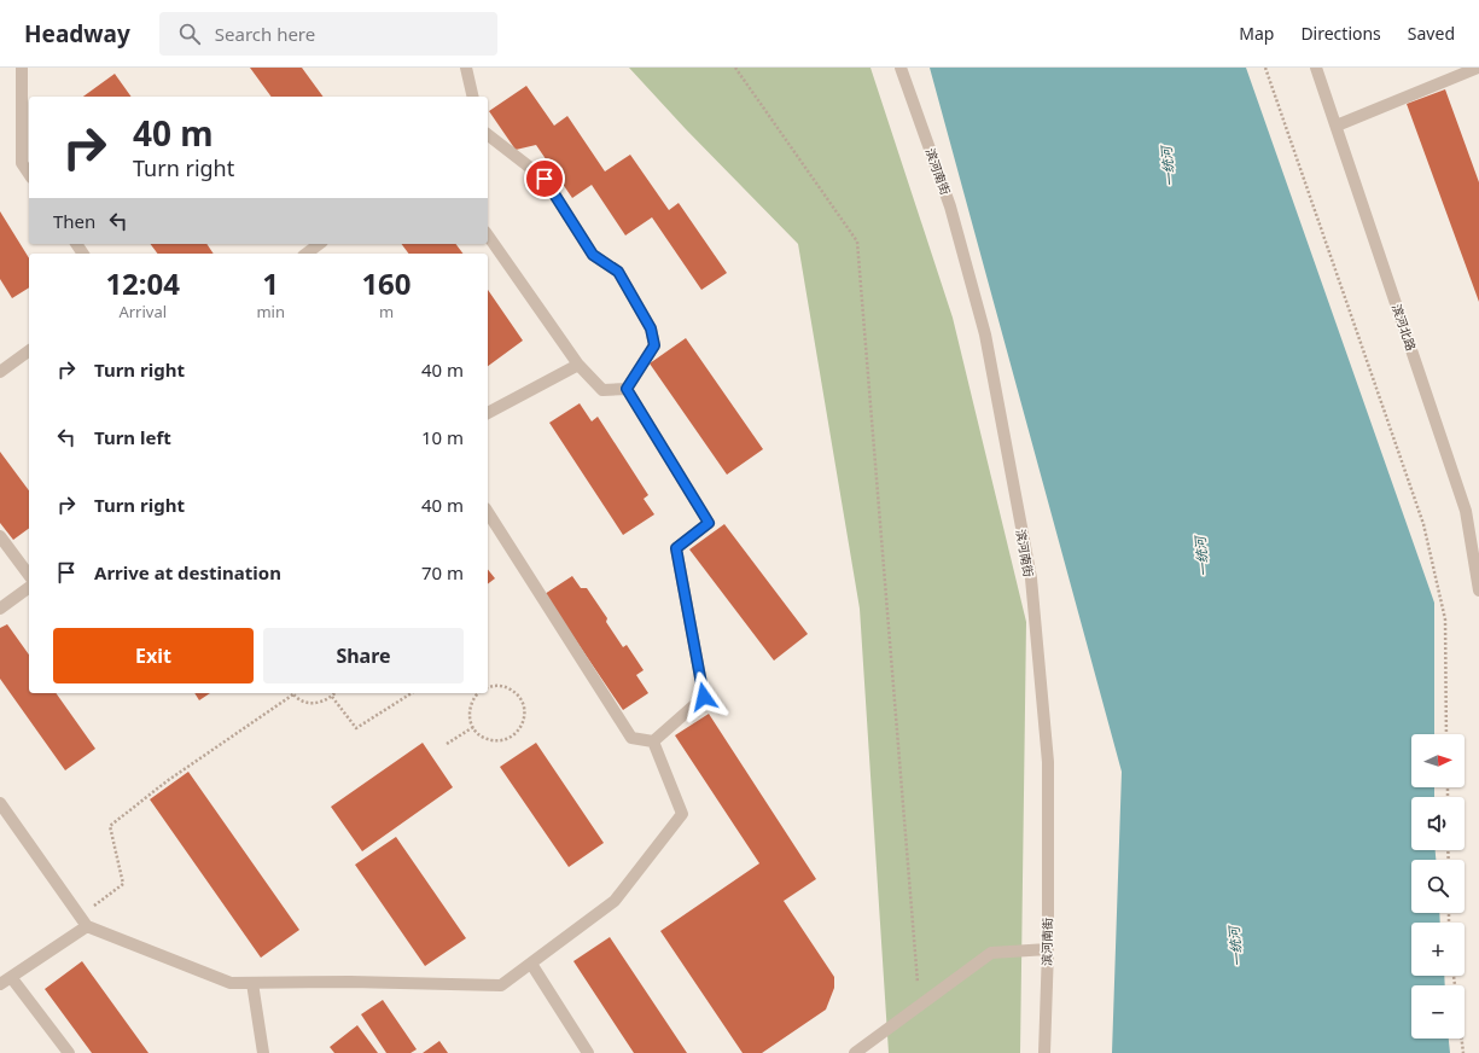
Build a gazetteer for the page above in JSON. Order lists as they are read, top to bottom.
{
  "streets": {
    "street": ["滨河南街", "滨河北路"]
  },
  "water": ["一统河"],
  "north": "right",
  "page": {
    "header": "Headway",
    "search": "Search here",
    "nav": ["Map", "Directions", "Saved"],
    "turn": ["40 m", "Turn right"],
    "then": "Then",
    "eta": [
      "12:04",
      "Arrival",
      "1",
      "min",
      "160",
      "m"
    ],
    "list": [
      {
        "name": "Turn right",
        "value": "40 m"
      },
      {
        "name": "Turn left",
        "value": "10 m"
      },
      {
        "name": "Turn right",
        "value": "40 m"
      },
      {
        "name": "Arrive at destination",
        "value": "70 m"
      }
    ],
    "buttons": ["Exit", "Share"],
    "map_buttons": ["+", "−"]
  }
}
